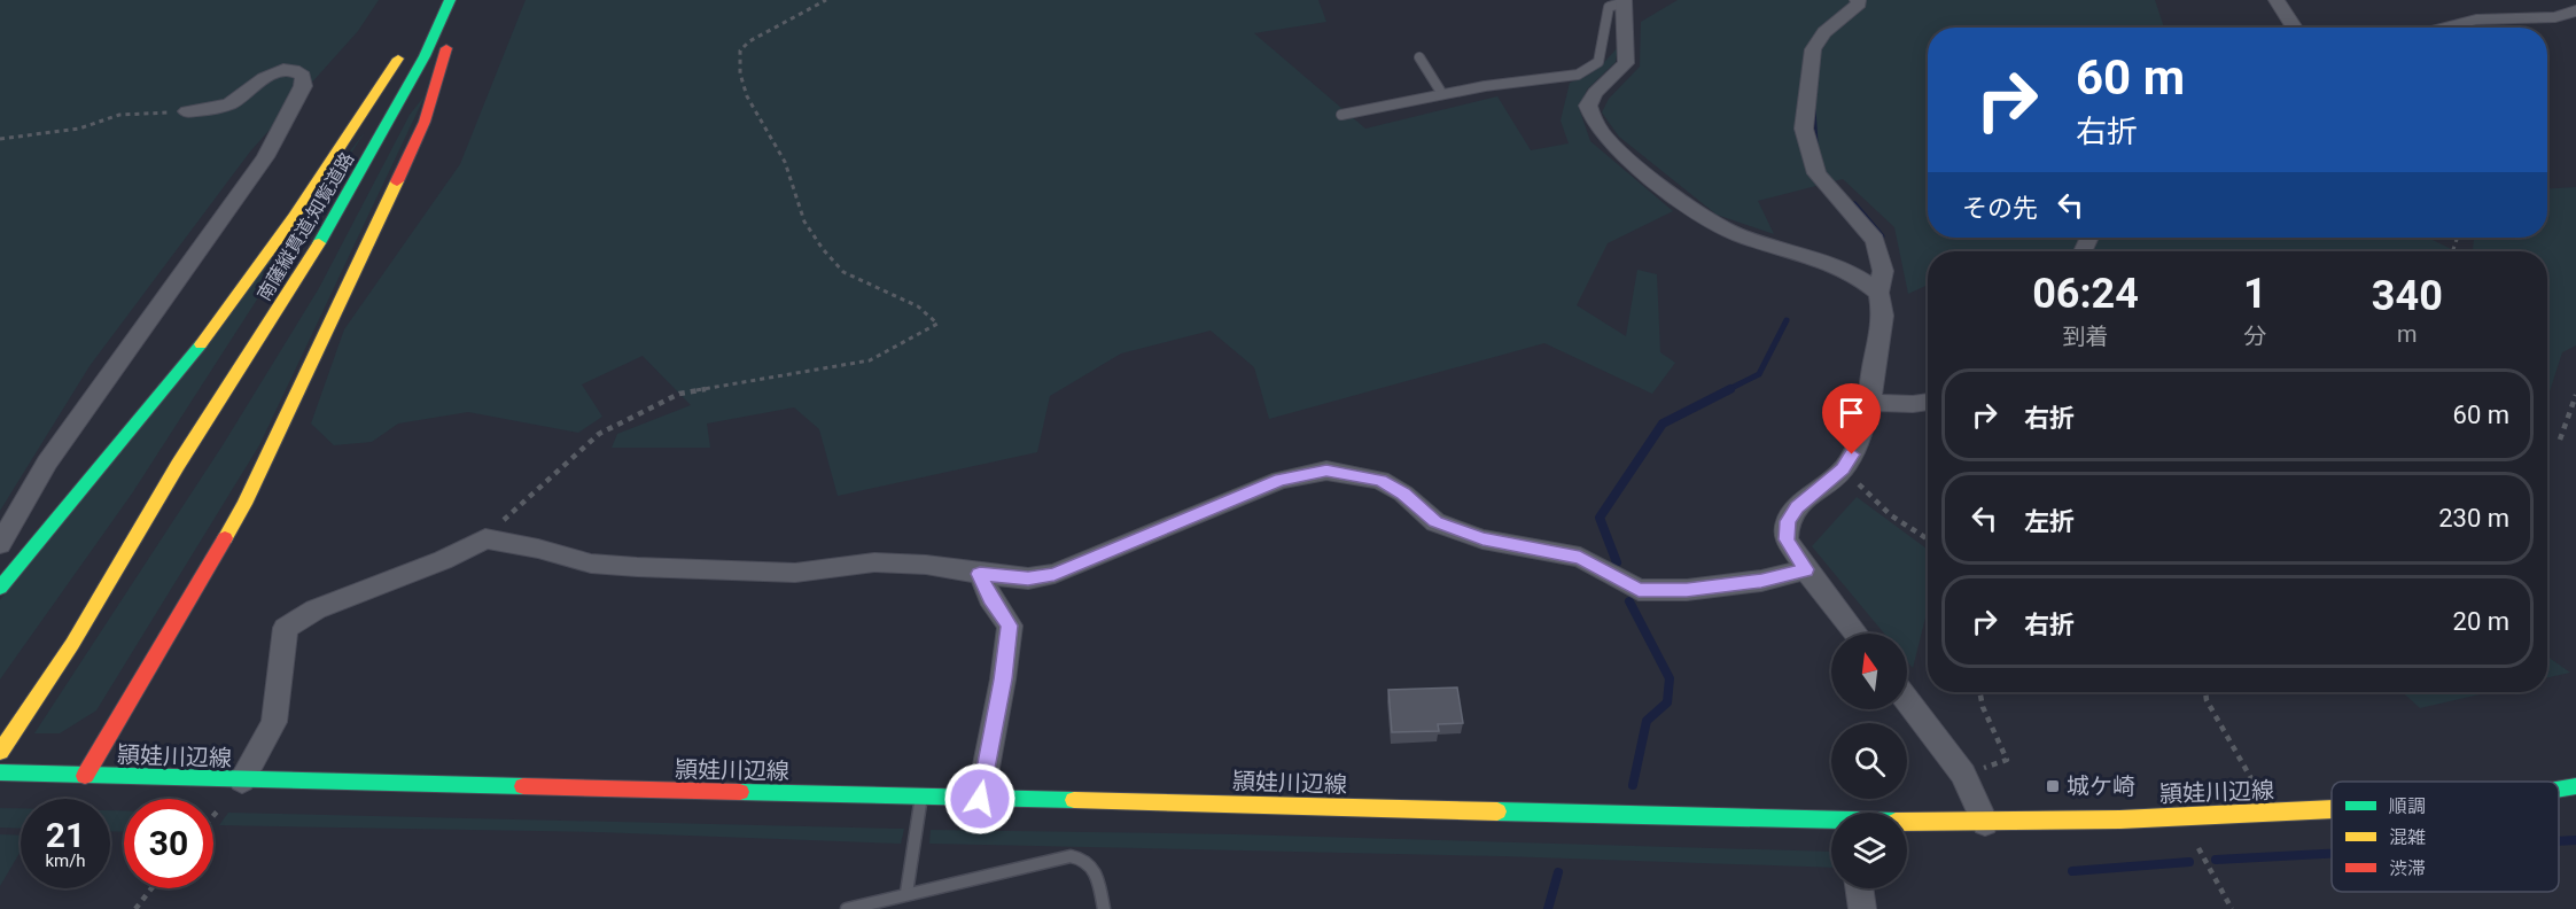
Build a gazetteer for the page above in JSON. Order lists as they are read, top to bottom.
{
  "streets": {
    "main road": ["南薩縦貫道;知覧道路", "頴娃川辺線"]
  },
  "places": {
    "transit": ["城ケ崎"]
  },
  "legend": ["順調", "混雑", "渋滞"],
  "north": "top",
  "page": {
    "turn": ["60 m", "右折"],
    "then": "その先",
    "eta": [
      "06:24",
      "到着",
      "1",
      "分",
      "340",
      "m"
    ],
    "list": [
      {
        "name": "右折",
        "value": "60 m"
      },
      {
        "name": "左折",
        "value": "230 m"
      },
      {
        "name": "右折",
        "value": "20 m"
      }
    ],
    "speed": "21 km/h",
    "limit": "30"
  }
}
